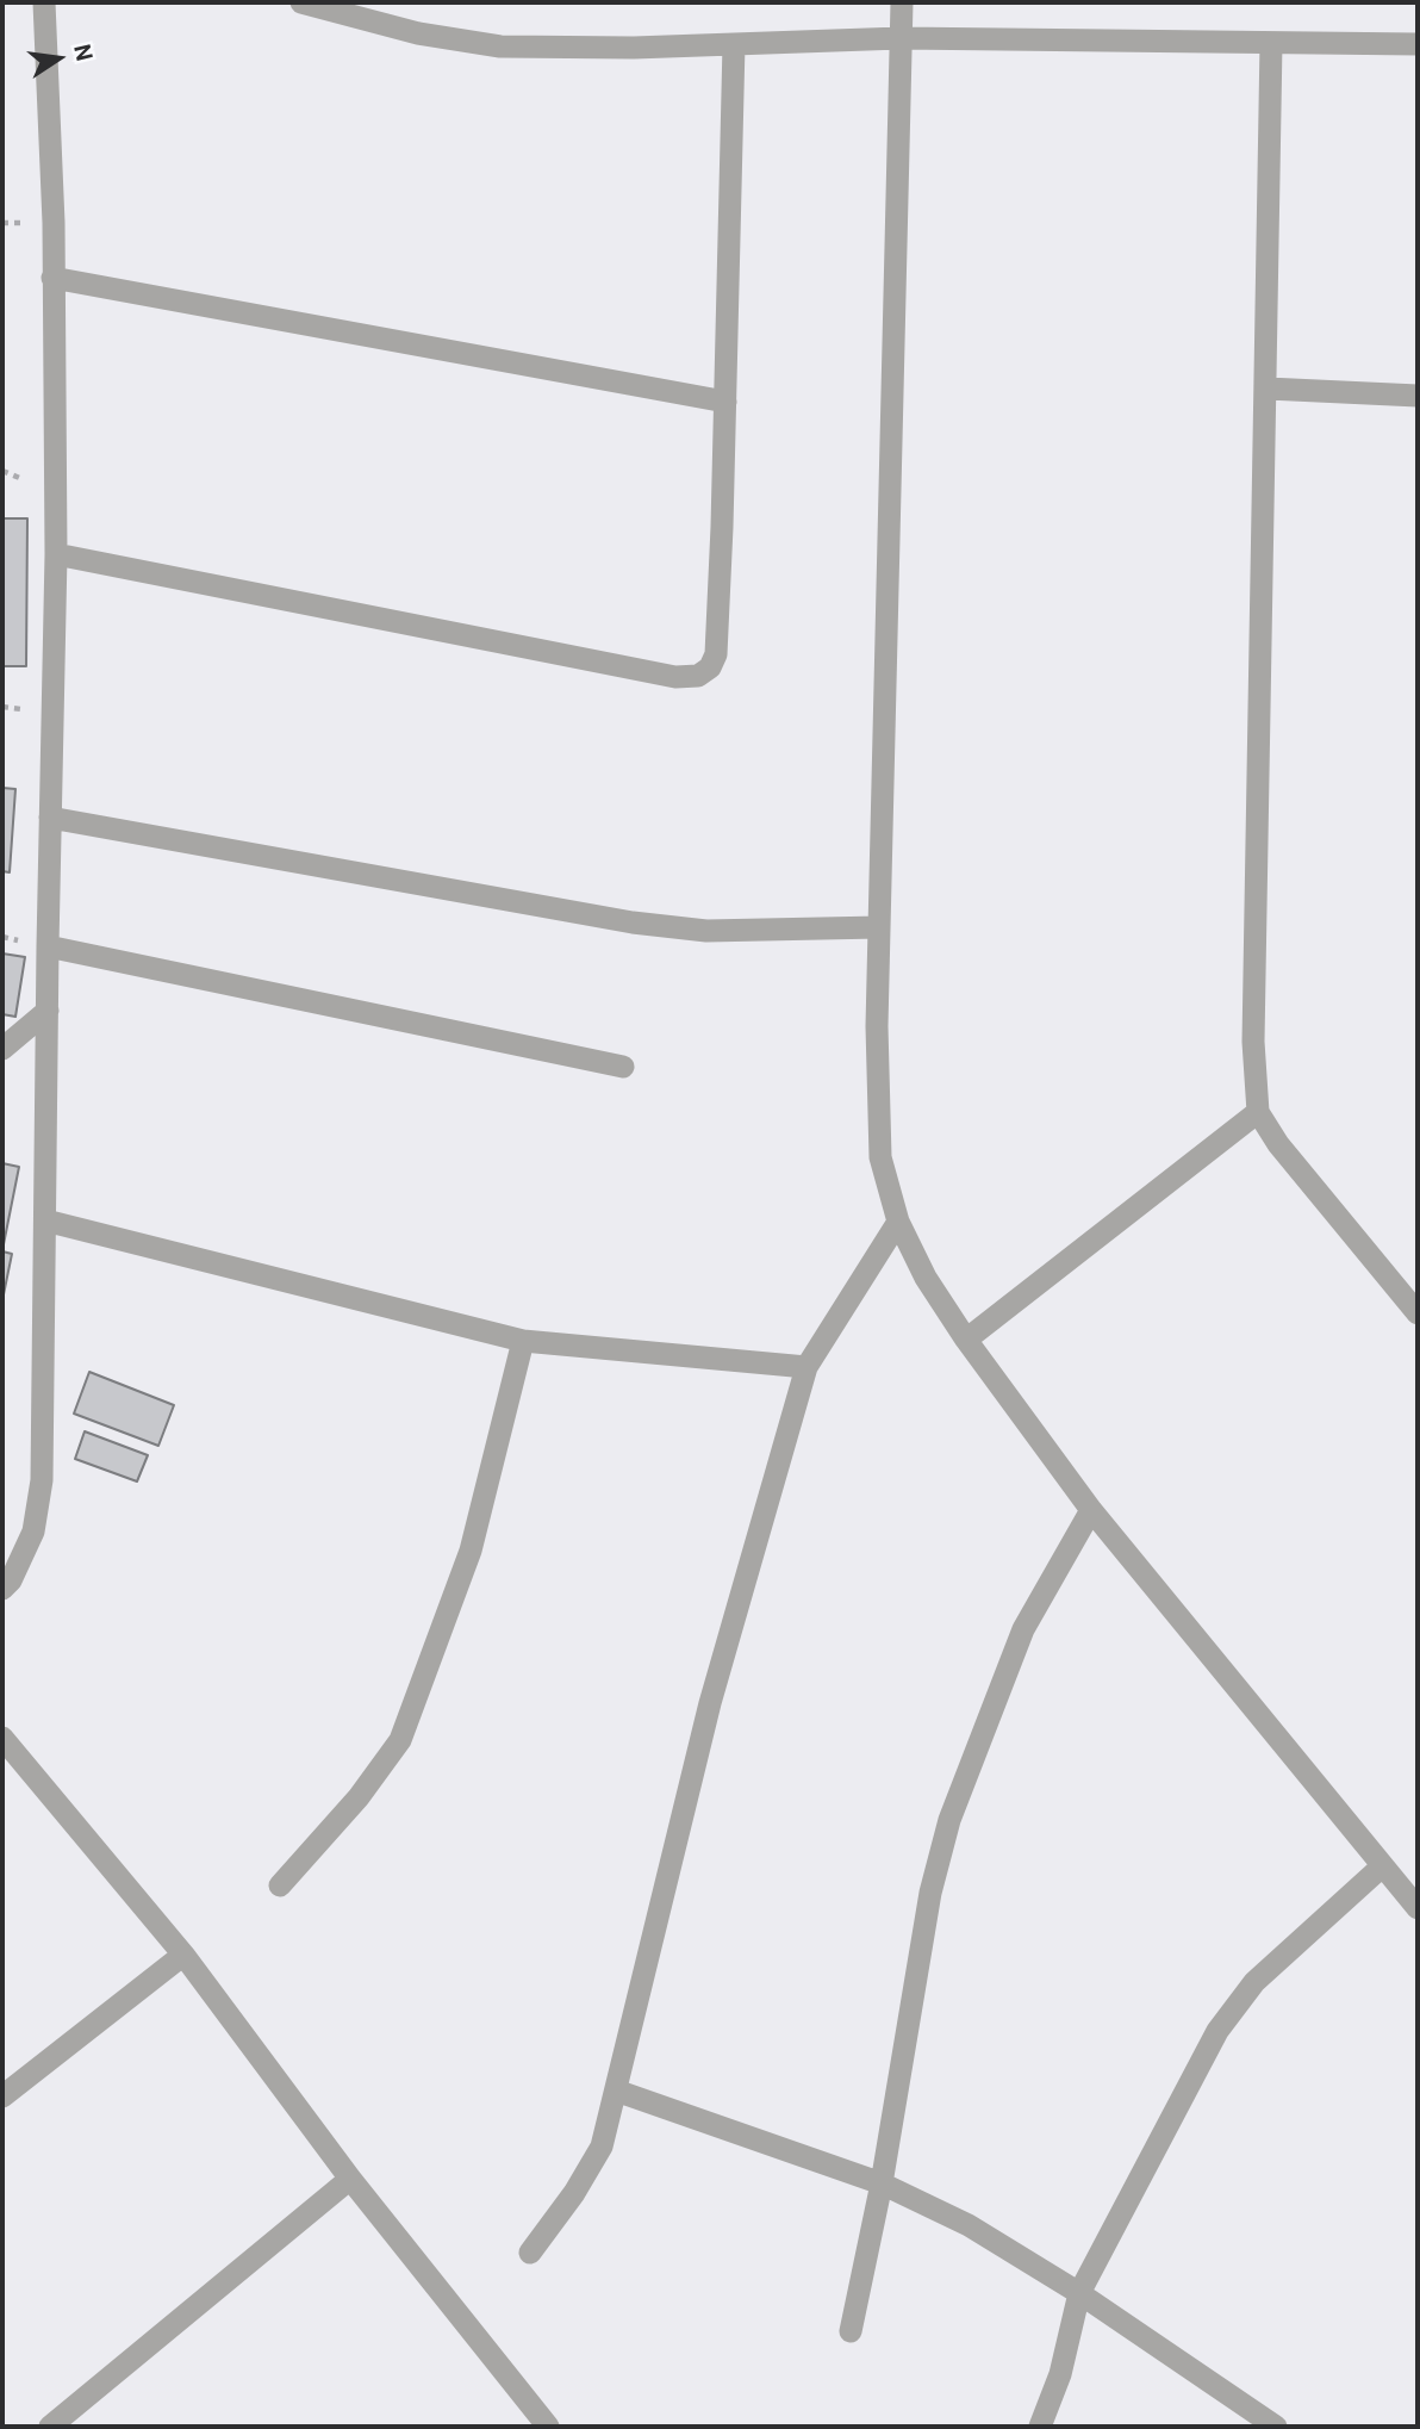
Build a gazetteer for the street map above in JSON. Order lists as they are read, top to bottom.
{
  "north": "right"
}
